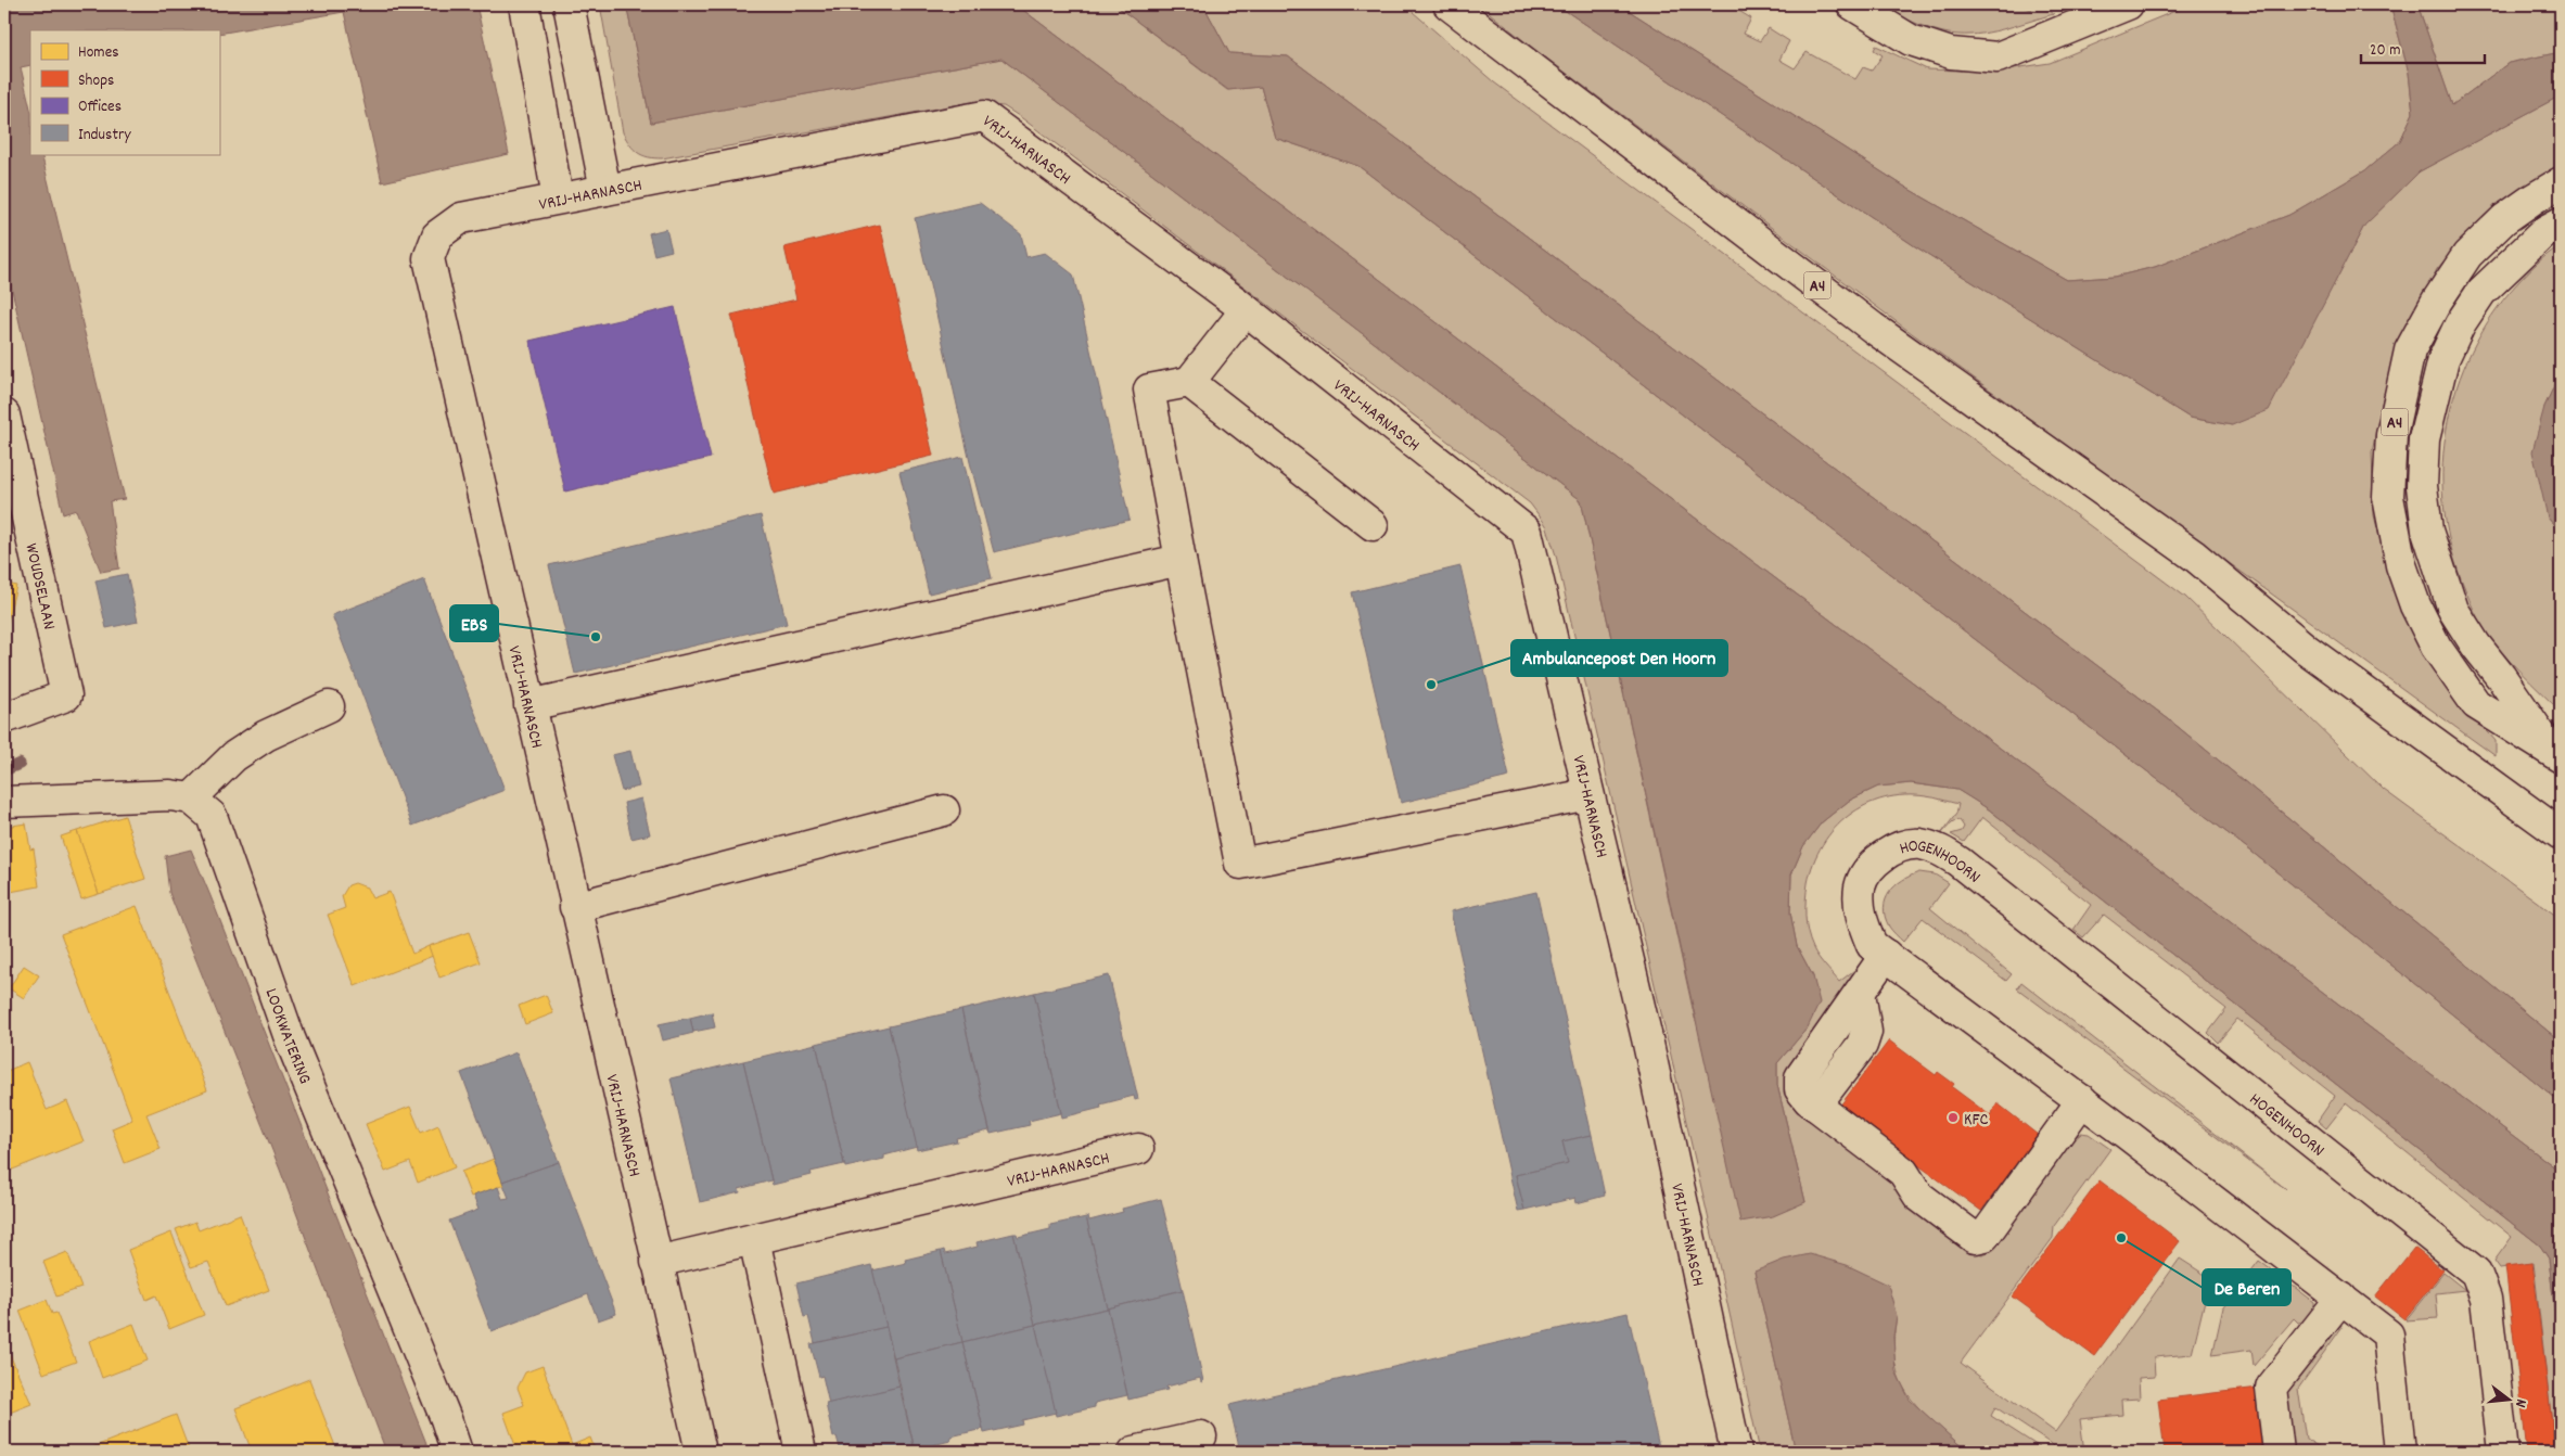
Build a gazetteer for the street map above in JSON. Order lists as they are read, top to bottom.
{
  "streets": {
    "main road": [
      "VRIJ-HARNASCH",
      "A4",
      "WOUDSELAAN",
      "HOGENHOORN",
      "LOOKWATERING"
    ]
  },
  "places": [
    "EBS",
    "Ambulancepost Den Hoorn",
    "KFC",
    "De Beren"
  ],
  "legend": [
    "Homes",
    "Shops",
    "Offices",
    "Industry"
  ],
  "scale_bar": "20 m",
  "north": "right"
}
